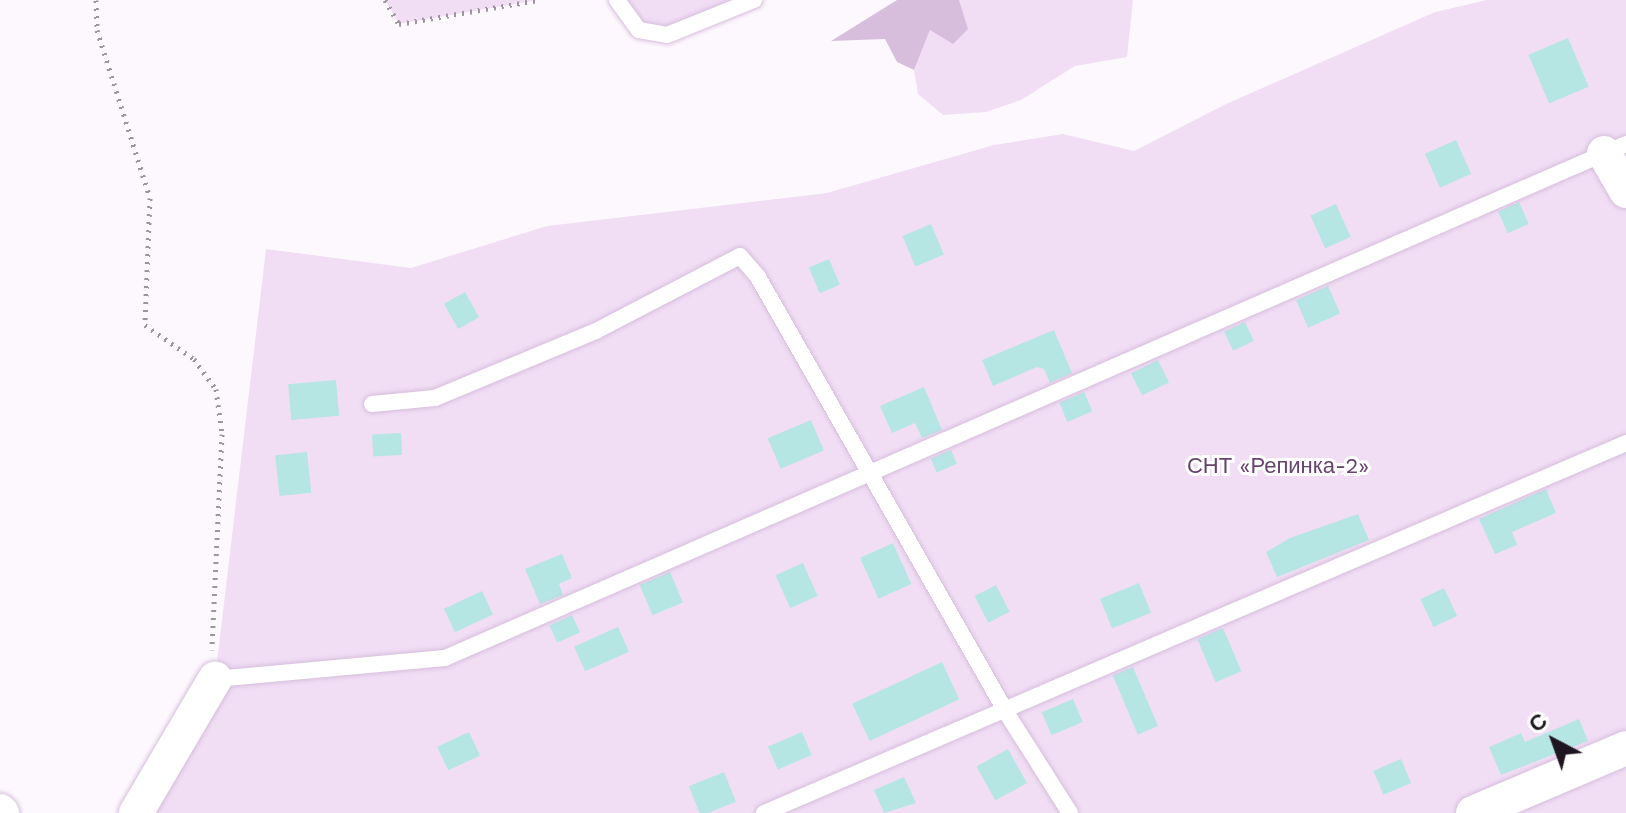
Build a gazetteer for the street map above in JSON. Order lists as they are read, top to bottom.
{
  "parks": ["СНТ «Репинка-2»"],
  "north": "top left"
}
